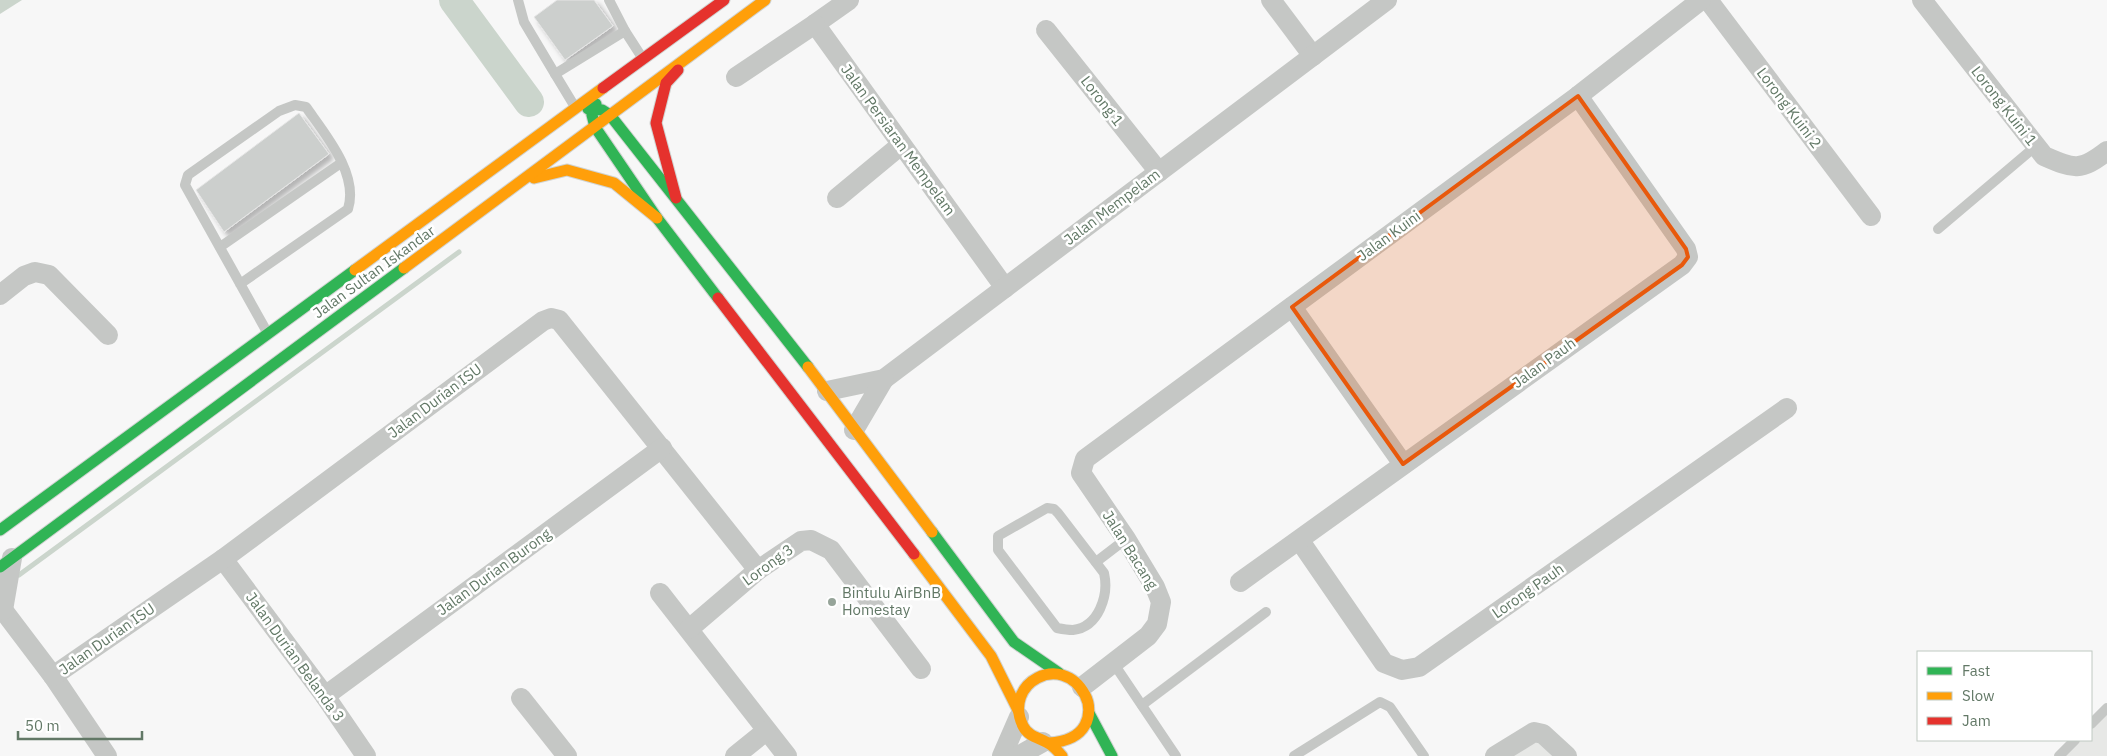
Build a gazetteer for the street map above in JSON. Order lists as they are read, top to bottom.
{
  "streets": {
    "main road": ["Jalan Sultan Iskandar"],
    "street": [
      "Lorong 1",
      "Lorong Kuini 1",
      "Lorong Kuini 2",
      "Jalan Persiaran Mempelam",
      "Jalan Mempelam",
      "Jalan Kuini",
      "Jalan Pauh",
      "Jalan Durian ISU",
      "Jalan Bacang",
      "Lorong 3",
      "Jalan Durian Burong",
      "Lorong Pauh",
      "Jalan Durian Belanda 3"
    ]
  },
  "crossings": [
    ["Lorong 1", "Jalan Mempelam"],
    ["Jalan Persiaran Mempelam", "Jalan Mempelam"],
    ["Jalan Kuini", "Jalan Pauh"],
    ["Jalan Kuini", "Jalan Bacang"],
    ["Jalan Pauh", "Lorong Pauh"],
    ["Jalan Durian ISU", "Lorong 3"],
    ["Jalan Durian ISU", "Jalan Durian Burong"],
    ["Jalan Durian ISU", "Jalan Durian Belanda 3"],
    ["Jalan Durian Burong", "Jalan Durian Belanda 3"]
  ],
  "places": ["Bintulu AirBnB Homestay"],
  "legend": ["Fast", "Slow", "Jam"],
  "scale_bar": "50 m"
}
